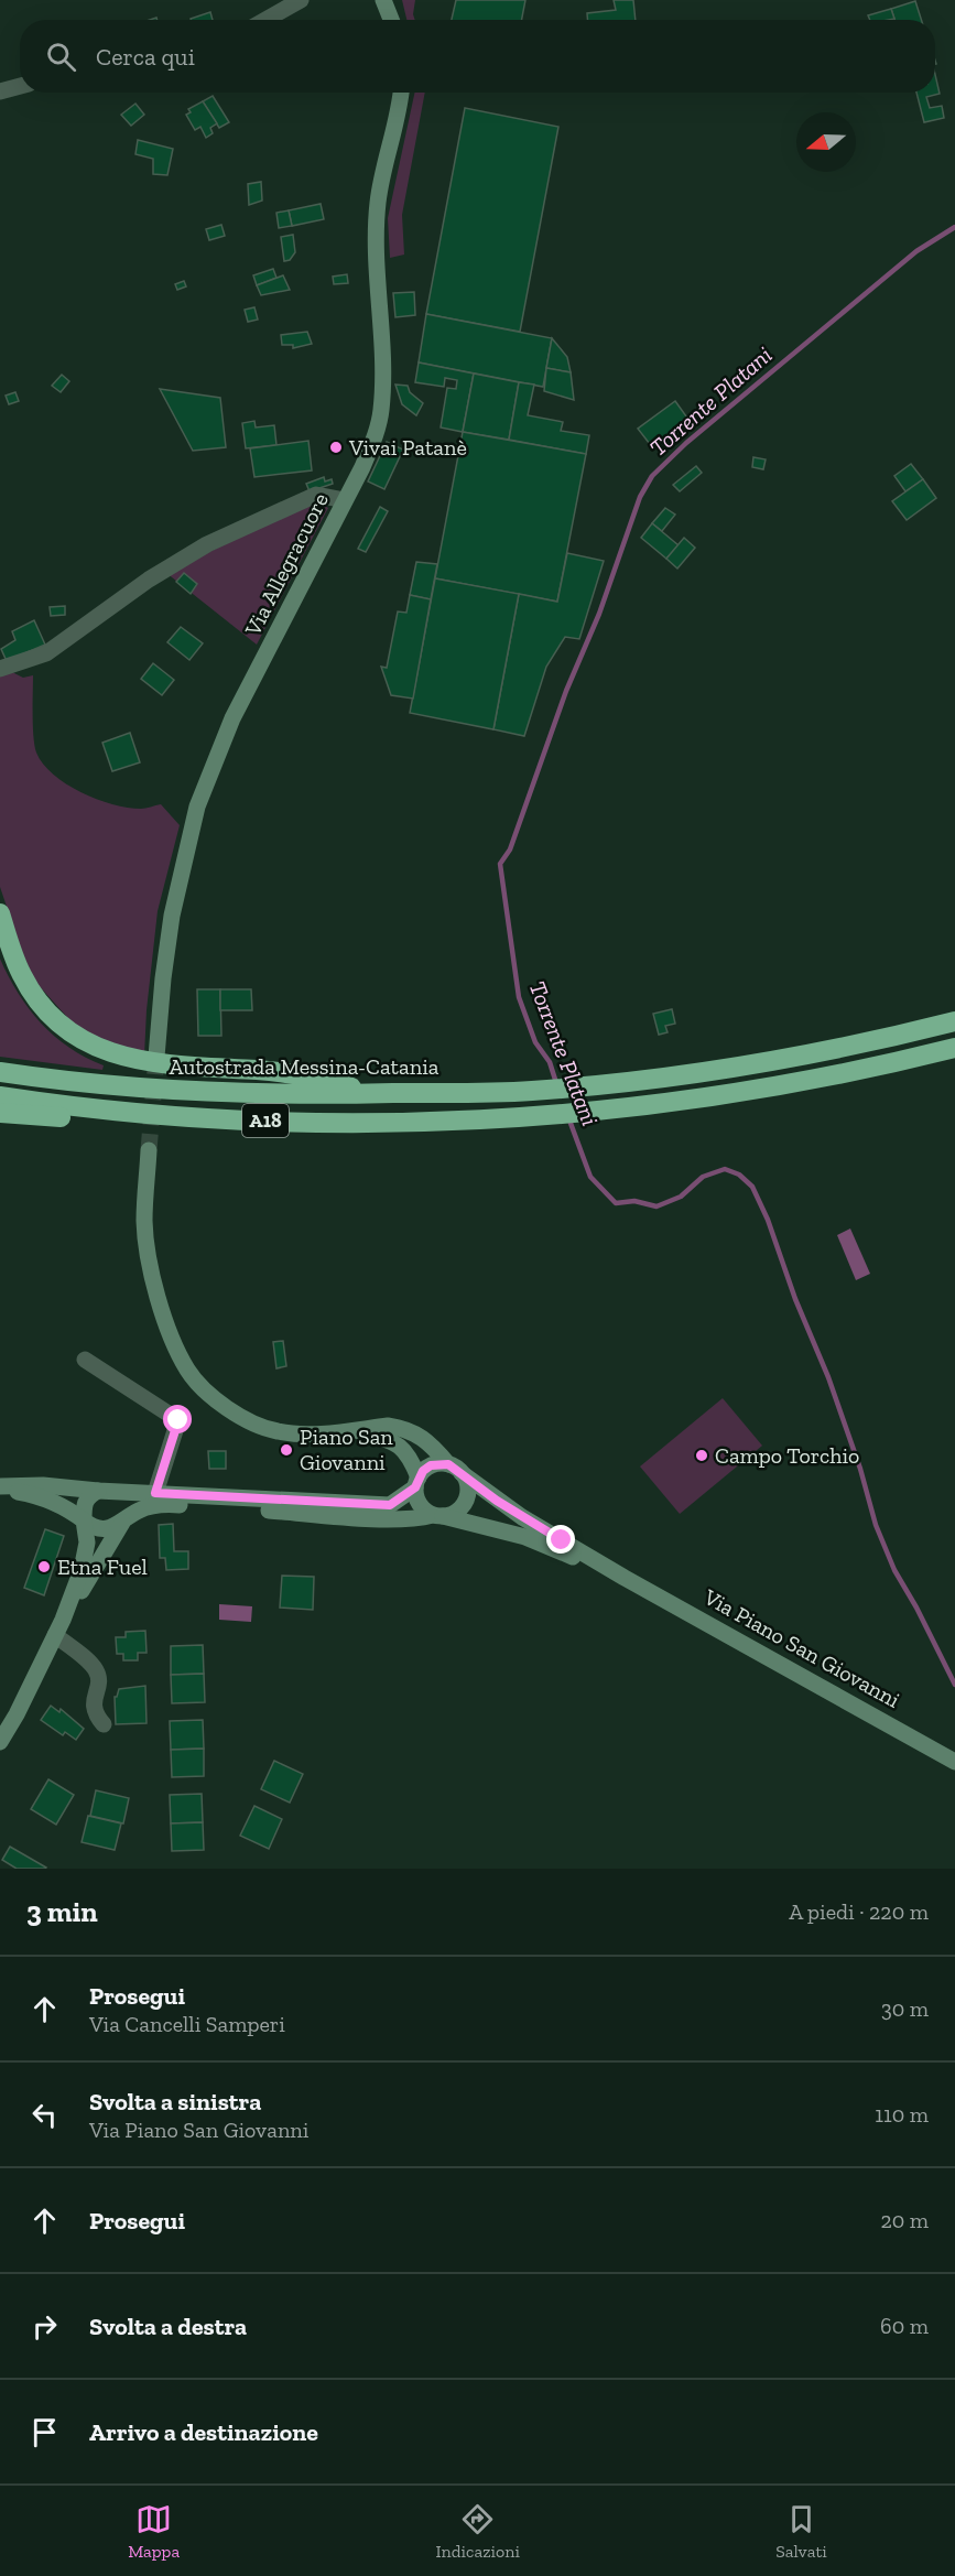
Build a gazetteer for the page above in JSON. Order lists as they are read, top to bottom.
{
  "streets": {
    "highway": ["Autostrada Messina-Catania", "A18"],
    "street": ["Via Allegracuore", "Via Piano San Giovanni"]
  },
  "water": ["Torrente Platani"],
  "places": [
    "Vivai Patanè",
    "Piano San Giovanni",
    "Campo Torchio",
    "Etna Fuel"
  ],
  "north": "left",
  "page": {
    "search": "Cerca qui",
    "heading": ["3 min", "A piedi · 220 m"],
    "list": [
      ["Prosegui", "Via Cancelli Samperi", "30 m"],
      ["Svolta a sinistra", "Via Piano San Giovanni", "110 m"],
      ["Prosegui", "20 m"],
      ["Svolta a destra", "60 m"],
      "Arrivo a destinazione"
    ],
    "nav": ["Mappa", "Indicazioni", "Salvati"]
  }
}
